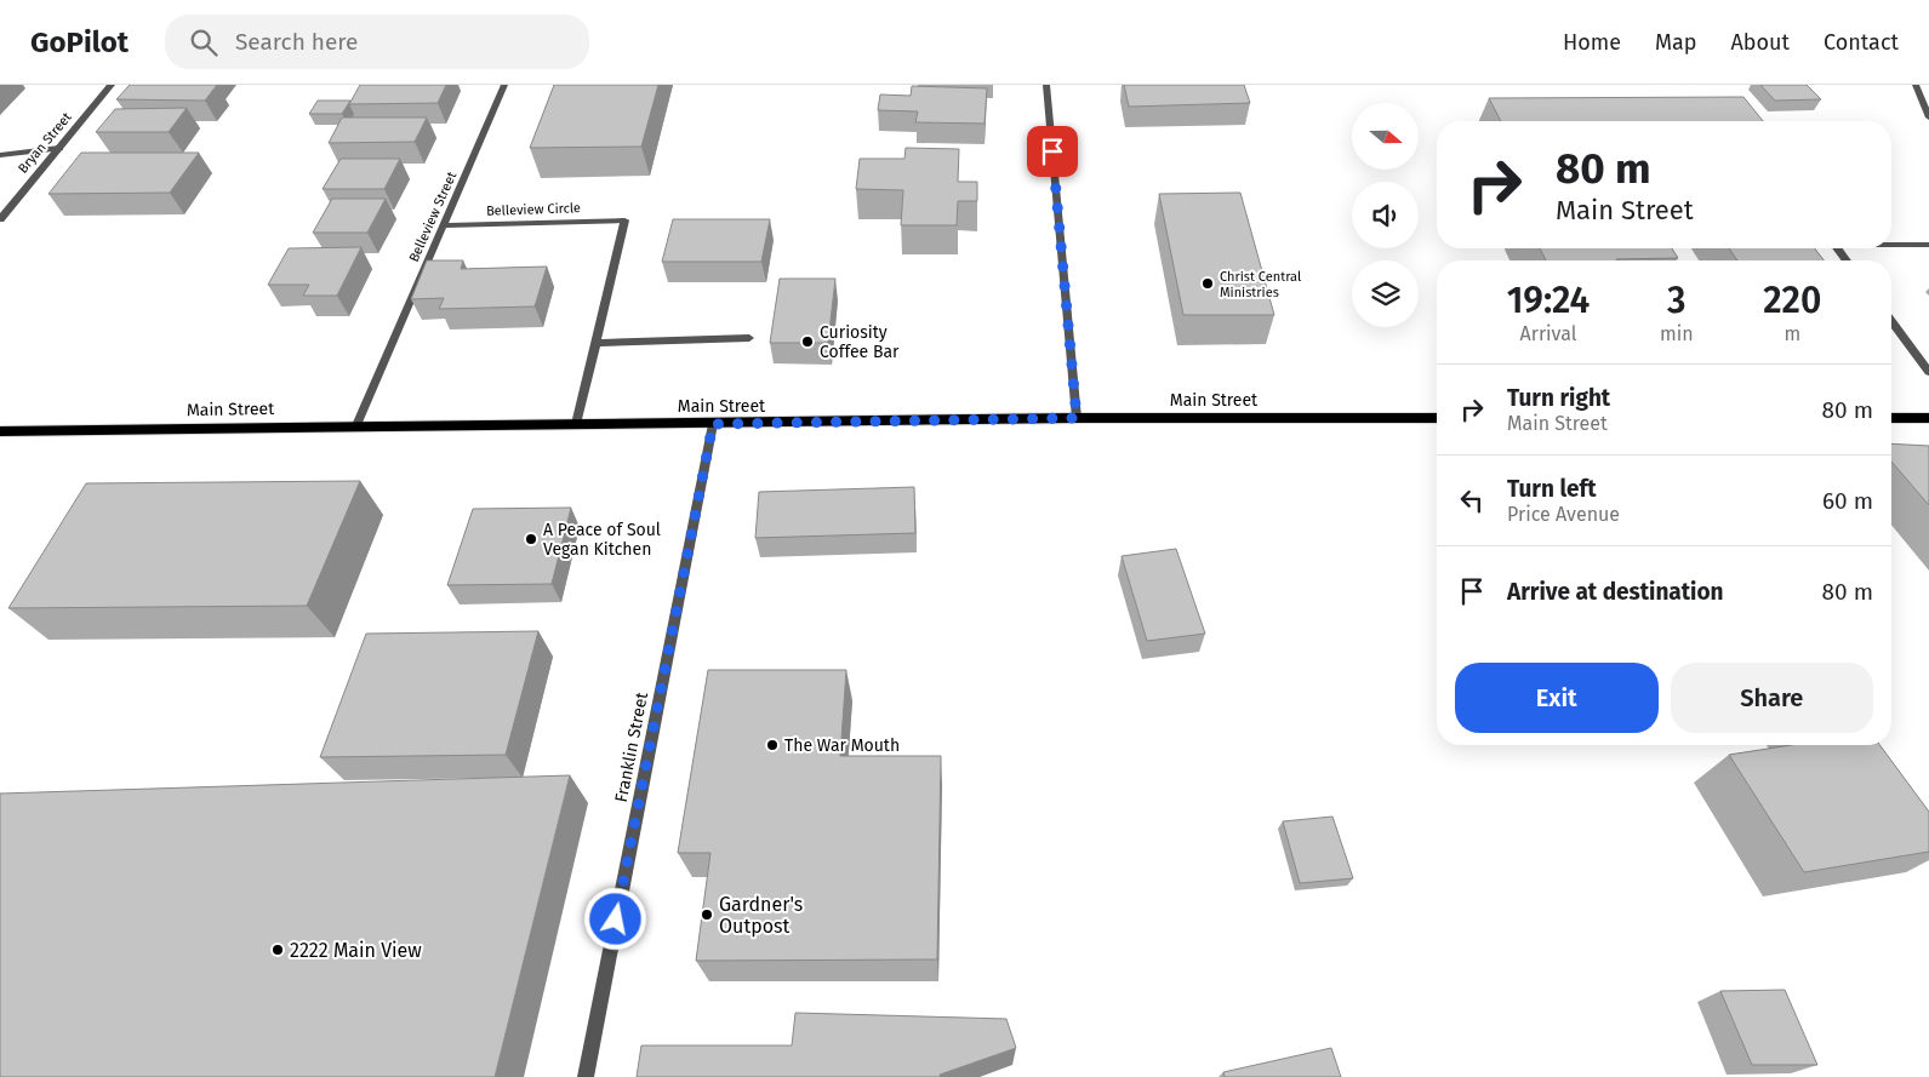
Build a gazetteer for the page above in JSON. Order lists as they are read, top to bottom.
{
  "streets": {
    "main road": ["Main Street"],
    "street": [
      "Bryan Street",
      "Belleview Circle",
      "Belleview Street",
      "Franklin Street"
    ]
  },
  "crossings": [
    ["Belleview Circle", "Belleview Street"],
    ["Belleview Street", "Main Street"],
    ["Main Street", "Franklin Street"]
  ],
  "places": [
    "Christ Central Ministries",
    "Curiosity Coffee Bar",
    "A Peace of Soul Vegan Kitchen",
    "The War Mouth",
    "Gardner's Outpost",
    "2222 Main View"
  ],
  "north": "right",
  "page": {
    "header": "GoPilot",
    "search": "Search here",
    "nav": [
      "Home",
      "Map",
      "About",
      "Contact"
    ],
    "turn": ["80 m", "Main Street"],
    "eta": [
      "19:24",
      "Arrival",
      "3",
      "min",
      "220",
      "m"
    ],
    "list": [
      {
        "name": "Turn right",
        "note": "Main Street",
        "value": "80 m"
      },
      {
        "name": "Turn left",
        "note": "Price Avenue",
        "value": "60 m"
      },
      {
        "name": "Arrive at destination",
        "value": "80 m"
      }
    ],
    "buttons": ["Exit", "Share"]
  }
}
